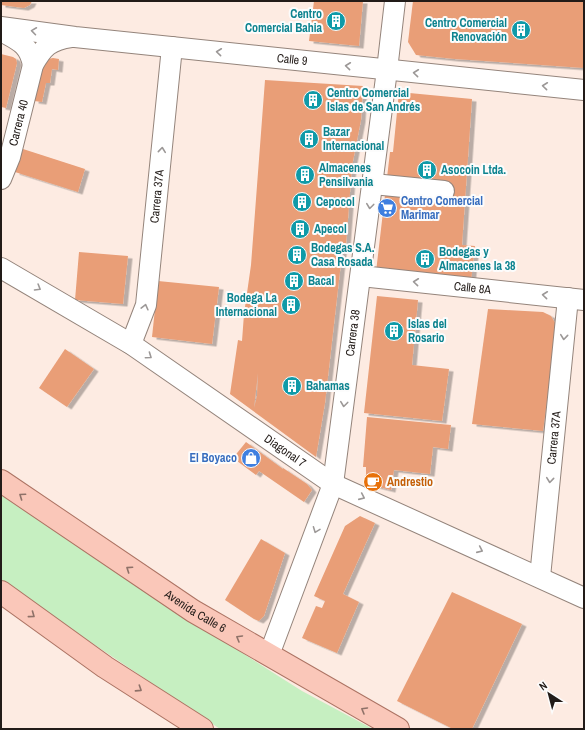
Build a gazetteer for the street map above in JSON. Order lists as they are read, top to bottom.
{
  "streets": {
    "main road": ["Avenida Calle 6"],
    "street": [
      "Calle 9",
      "Carrera 40",
      "Carrera 37A",
      "Calle 8A",
      "Carrera 38",
      "Diagonal 7"
    ]
  },
  "crossings": [
    ["Calle 9", "Carrera 40"],
    ["Calle 9", "Carrera 37A"],
    ["Calle 9", "Carrera 38"],
    ["Carrera 37A", "Calle 8A"],
    ["Carrera 37A", "Diagonal 7"],
    ["Calle 8A", "Carrera 38"],
    ["Carrera 38", "Diagonal 7"],
    ["Carrera 38", "Avenida Calle 6"]
  ],
  "one_way": ["Calle 9", "Carrera 38", "Diagonal 7"],
  "places": {
    "building": [
      "Centro Comercial Bahia",
      "Centro Comercial Renovación",
      "Centro Comercial Islas de San Andrés",
      "Bazar Internacional",
      "Asocoin Ltda.",
      "Almacenes Pensilvania",
      "Cepocol",
      "Apecol",
      "Bodegas S.A. Casa Rosada",
      "Bodegas y Almacenes la 38",
      "Bacal",
      "Bodega La Internacional",
      "Islas del Rosario",
      "Bahamas"
    ],
    "supermarket": ["Centro Comercial Marimar"],
    "shop": ["El Boyaco"],
    "cafe": ["Andrestio"]
  },
  "north": "top left"
}
